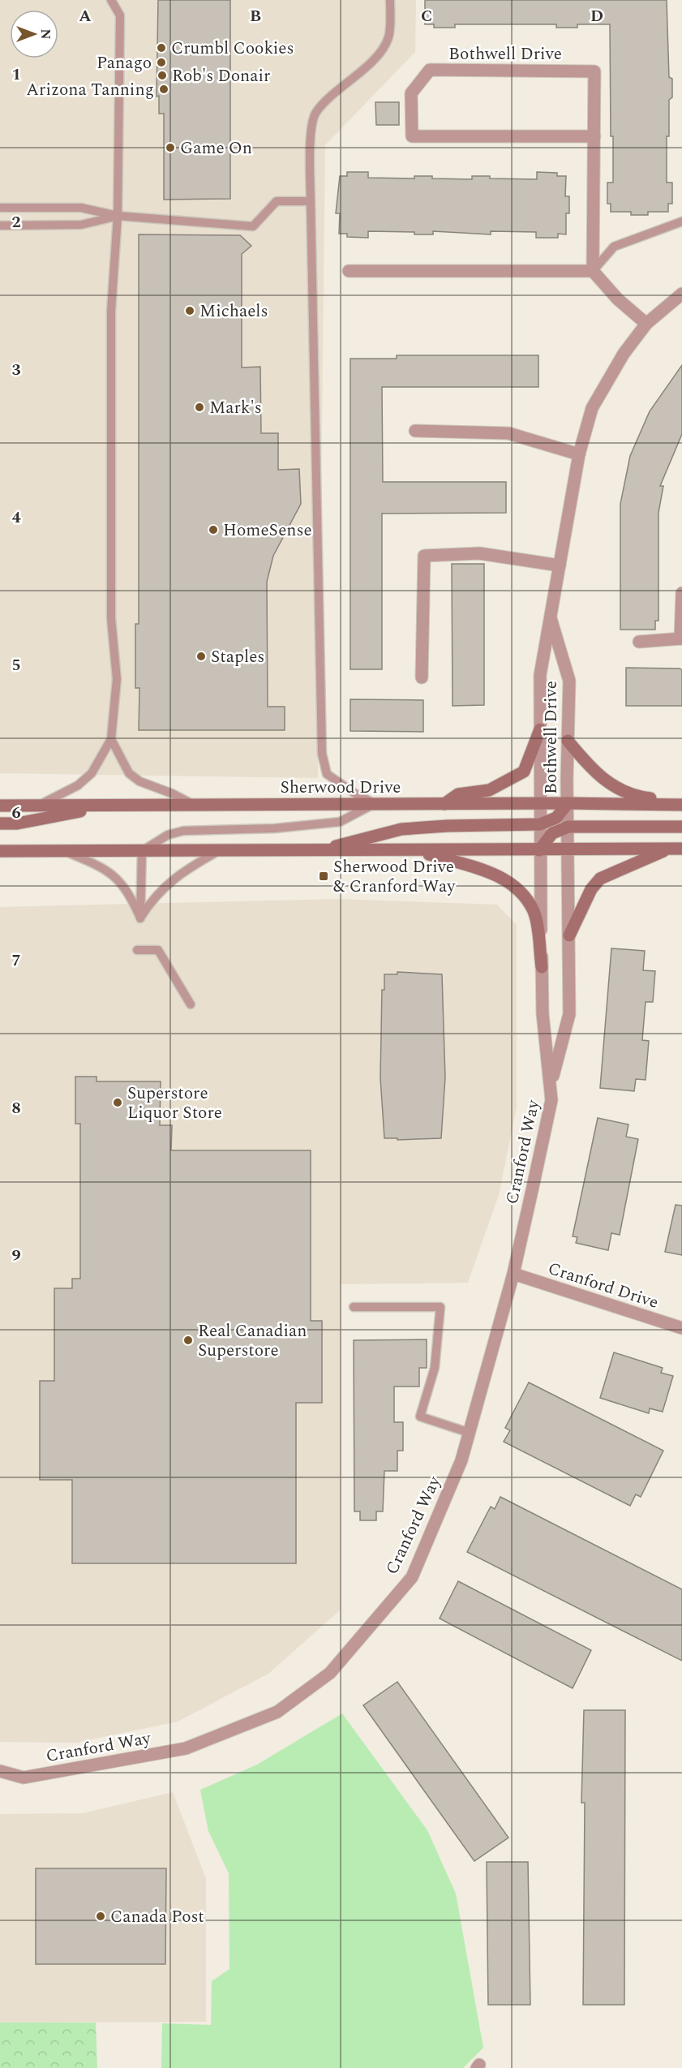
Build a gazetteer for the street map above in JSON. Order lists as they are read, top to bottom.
{
  "streets": {
    "main road": ["Sherwood Drive"],
    "street": ["Bothwell Drive", "Cranford Way", "Cranford Drive"]
  },
  "crossings": [
    ["Bothwell Drive", "Sherwood Drive"],
    ["Bothwell Drive", "Cranford Way"],
    ["Sherwood Drive", "Cranford Way"],
    ["Cranford Way", "Cranford Drive"]
  ],
  "places": {
    "other": [
      "Crumbl Cookies",
      "Panago",
      "Rob's Donair",
      "Arizona Tanning",
      "Game On",
      "Michaels",
      "Mark's",
      "HomeSense",
      "Staples",
      "Superstore Liquor Store",
      "Real Canadian Superstore",
      "Canada Post"
    ],
    "transit": ["Sherwood Drive & Cranford Way"]
  },
  "north": "right",
  "grid": {
    "columns": [
      "A",
      "B",
      "C",
      "D"
    ],
    "rows": [
      "1",
      "2",
      "3",
      "4",
      "5",
      "6",
      "7",
      "8",
      "9"
    ]
  }
}
